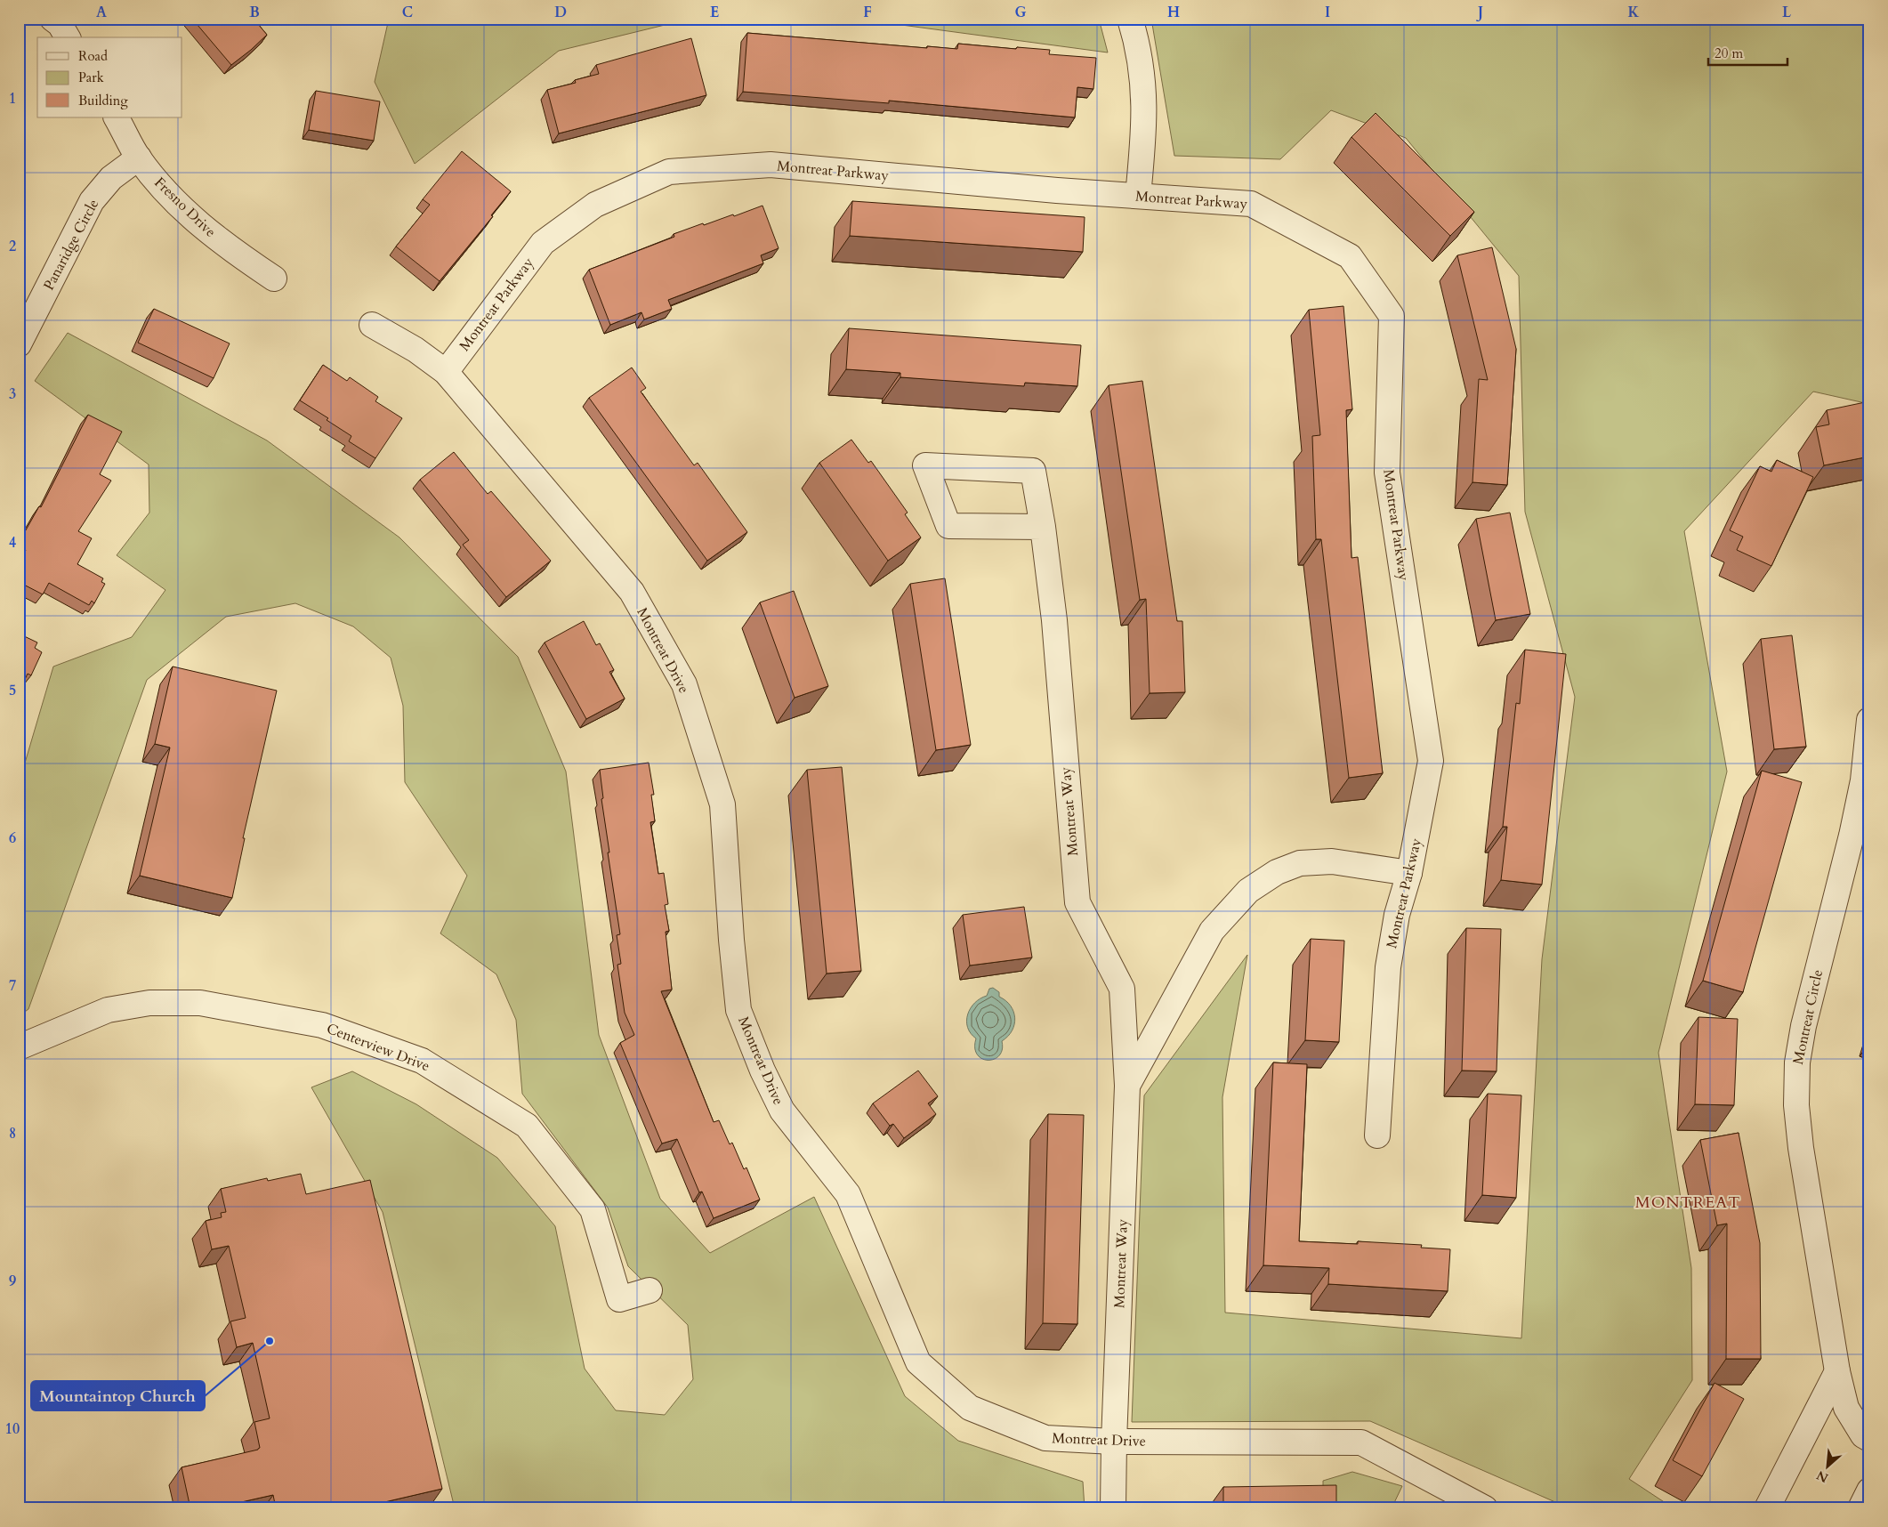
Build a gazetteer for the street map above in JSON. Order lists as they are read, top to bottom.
{
  "streets": {
    "street": [
      "Montreat Parkway",
      "Fresno Drive",
      "Panaridge Circle",
      "Montreat Drive",
      "Montreat Way",
      "Montreat Circle",
      "Centerview Drive"
    ]
  },
  "crossings": [
    ["Montreat Parkway", "Montreat Drive"],
    ["Montreat Parkway", "Montreat Way"],
    ["Fresno Drive", "Panaridge Circle"],
    ["Montreat Drive", "Montreat Way"]
  ],
  "districts": ["MONTREAT"],
  "places": ["Mountaintop Church"],
  "legend": ["Road", "Park", "Building"],
  "scale_bar": "20 m",
  "north": "bottom left",
  "grid": {
    "columns": [
      "A",
      "B",
      "C",
      "D",
      "E",
      "F",
      "G",
      "H",
      "I",
      "J",
      "K",
      "L"
    ],
    "rows": [
      "1",
      "2",
      "3",
      "4",
      "5",
      "6",
      "7",
      "8",
      "9",
      "10"
    ]
  }
}
